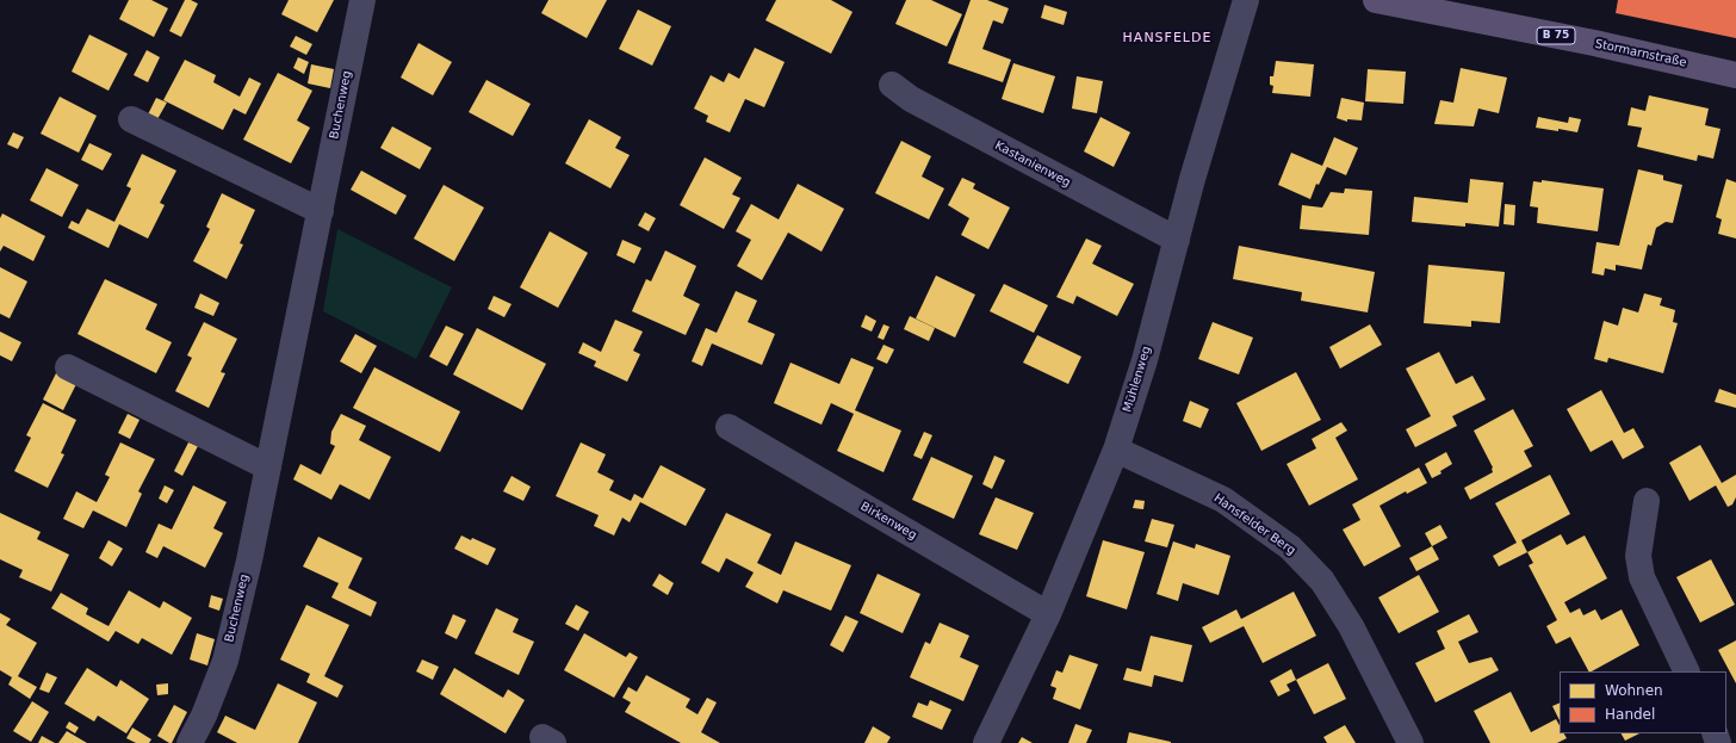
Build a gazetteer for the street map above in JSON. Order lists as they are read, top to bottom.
{
  "streets": {
    "main road": ["B 75", "Stormarnstraße"],
    "street": [
      "Buchenweg",
      "Kastanienweg",
      "Mühlenweg",
      "Birkenweg",
      "Hansfelder Berg"
    ]
  },
  "crossings": [
    ["Kastanienweg", "Mühlenweg"],
    ["Mühlenweg", "Birkenweg"],
    ["Mühlenweg", "Hansfelder Berg"]
  ],
  "districts": ["HANSFELDE"],
  "legend": ["Wohnen", "Handel"]
}
